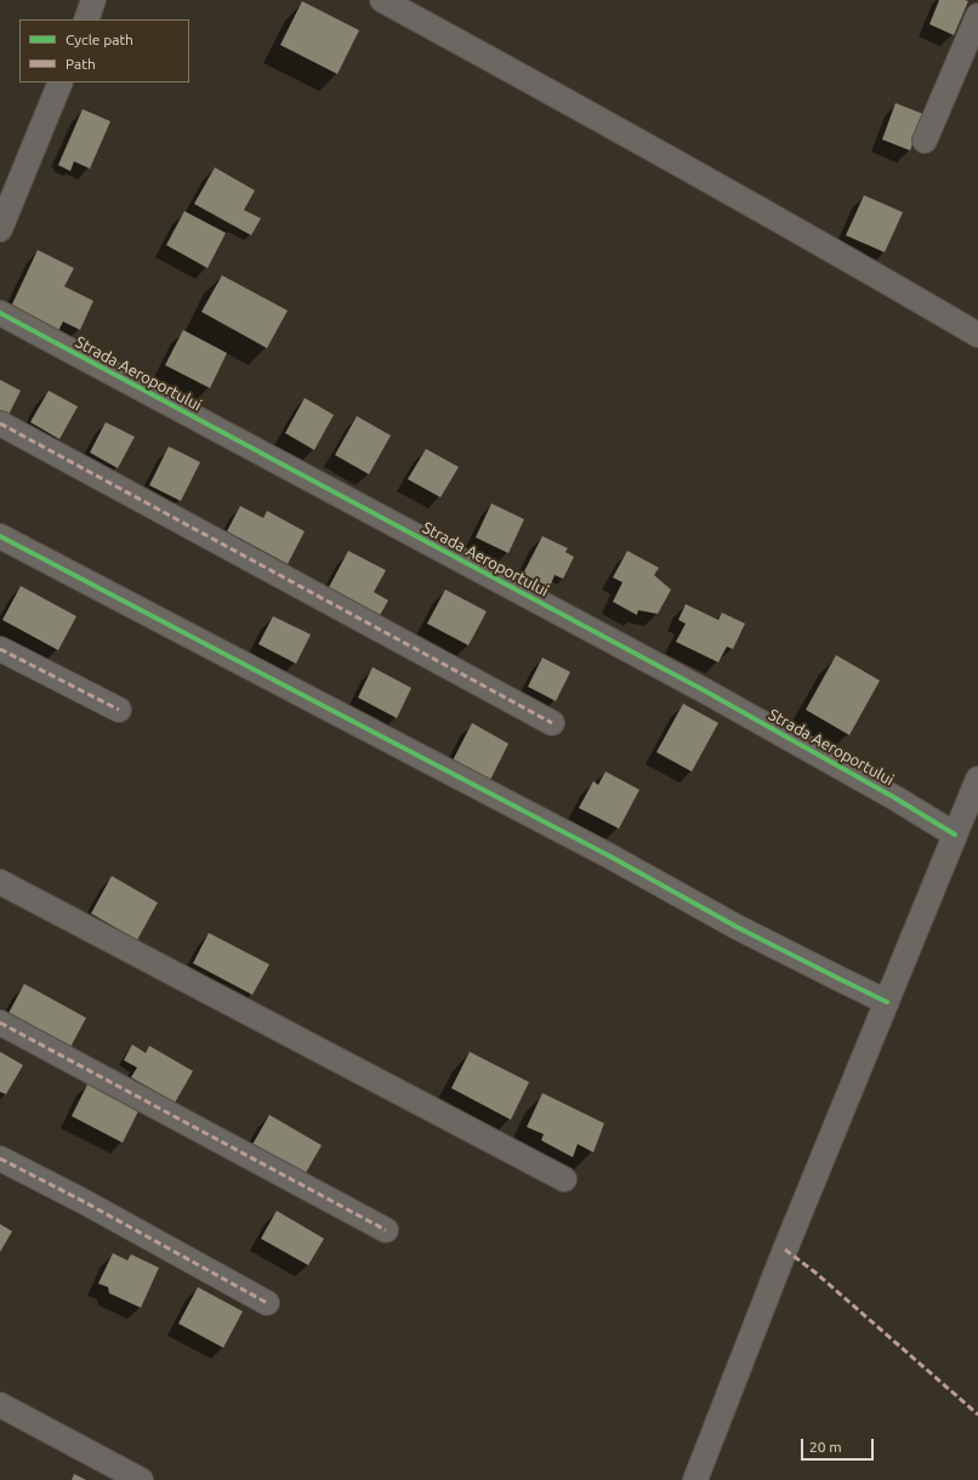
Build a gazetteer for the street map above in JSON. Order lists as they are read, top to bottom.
{
  "streets": {
    "street": ["Strada Aeroportului"]
  },
  "legend": ["Cycle path", "Path"],
  "scale_bar": "20 m"
}
